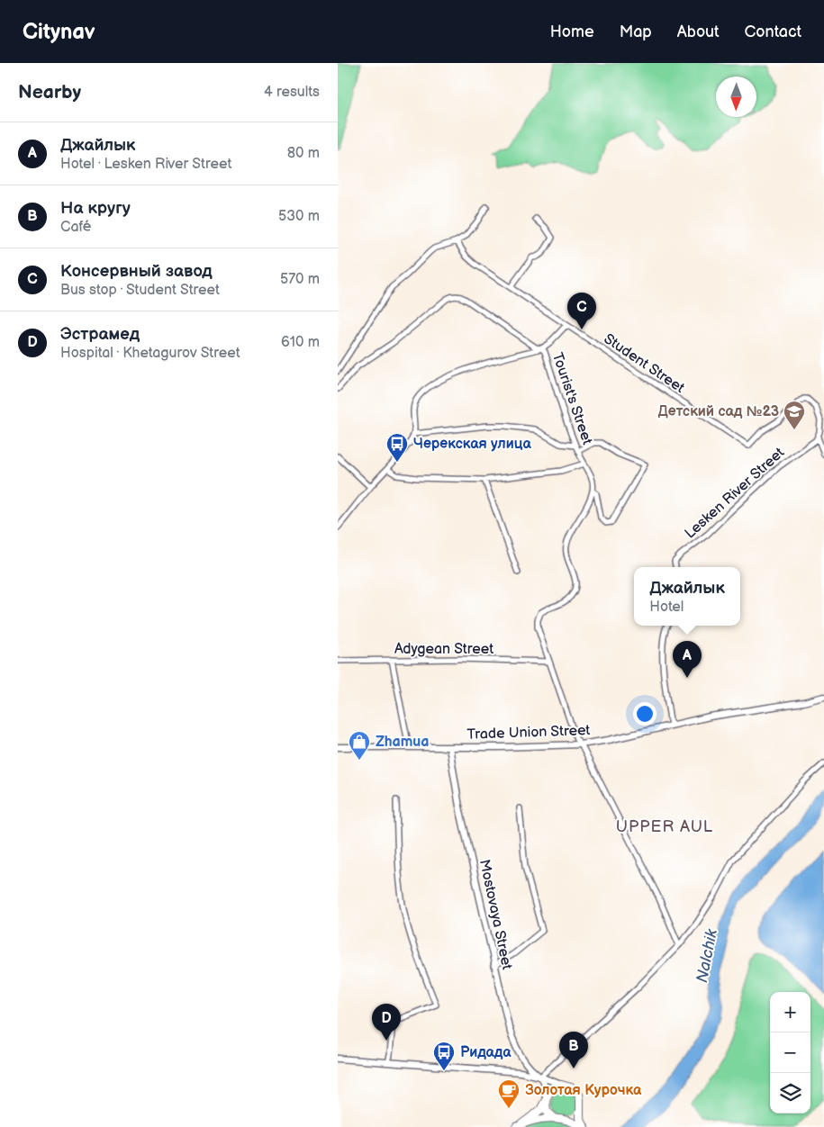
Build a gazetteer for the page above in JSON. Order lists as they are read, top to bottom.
{
  "streets": {
    "street": [
      "Student Street",
      "Tourist's Street",
      "Lesken River Street",
      "Adygean Street",
      "Trade Union Street",
      "Mostovaya Street"
    ]
  },
  "crossings": [
    ["Student Street", "Lesken River Street"],
    ["Trade Union Street", "Mostovaya Street"]
  ],
  "districts": ["UPPER AUL"],
  "water": ["Nalchik"],
  "places": {
    "school or university": ["Детский сад №23"],
    "bus stop": ["Черекская улица", "Ридада"],
    "shop": ["Zhamua"],
    "cafe": ["Золотая Курочка"]
  },
  "north": "bottom",
  "page": {
    "header": "Citynav",
    "nav": [
      "Home",
      "Map",
      "About",
      "Contact"
    ],
    "heading": ["Nearby", "4 results"],
    "list": [
      {
        "mark": "A",
        "name": "Джайлык",
        "note": "Hotel · Lesken River Street",
        "value": "80 m"
      },
      {
        "mark": "B",
        "name": "На кругу",
        "note": "Café",
        "value": "530 m"
      },
      {
        "mark": "C",
        "name": "Консервный завод",
        "note": "Bus stop · Student Street",
        "value": "570 m"
      },
      {
        "mark": "D",
        "name": "Эстрамед",
        "note": "Hospital · Khetagurov Street",
        "value": "610 m"
      }
    ],
    "pins": [
      "C",
      "A",
      "D",
      "B"
    ],
    "popup": ["Джайлык", "Hotel"],
    "map_buttons": ["+", "−"]
  }
}
